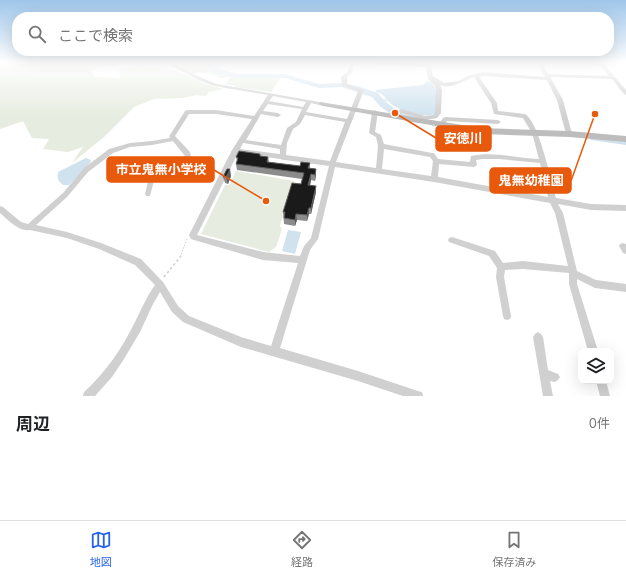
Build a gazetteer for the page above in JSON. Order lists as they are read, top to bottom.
{
  "places": ["安徳川", "鬼無幼稚園", "市立鬼無小学校"],
  "page": {
    "search": "ここで検索",
    "heading": ["周辺", "0件"],
    "nav": ["地図", "経路", "保存済み"]
  }
}
